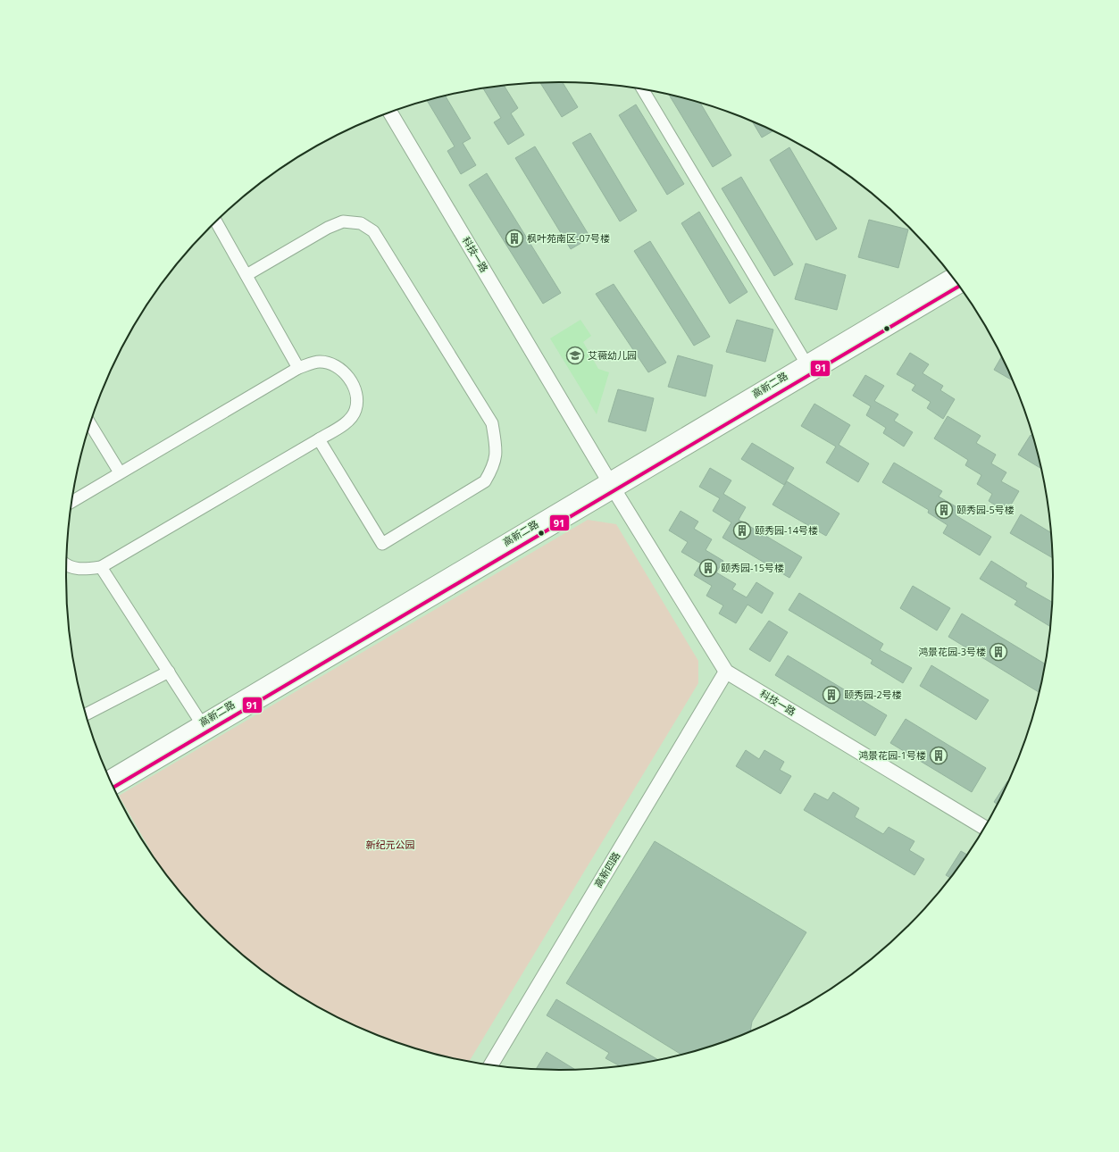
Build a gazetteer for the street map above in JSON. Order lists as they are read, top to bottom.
{
  "streets": {
    "street": ["科技一路", "高新二路", "高新四路"]
  },
  "crossings": [
    ["科技一路", "高新二路"],
    ["科技一路", "高新四路"]
  ],
  "parks": ["新纪元公园"],
  "places": {
    "building": [
      "枫叶苑南区-07号楼",
      "颐秀园-5号楼",
      "颐秀园-14号楼",
      "颐秀园-15号楼",
      "鸿景花园-3号楼",
      "颐秀园-2号楼",
      "鸿景花园-1号楼"
    ],
    "school or university": ["艾薇幼儿园"]
  },
  "lines": ["transit line 91"]
}
